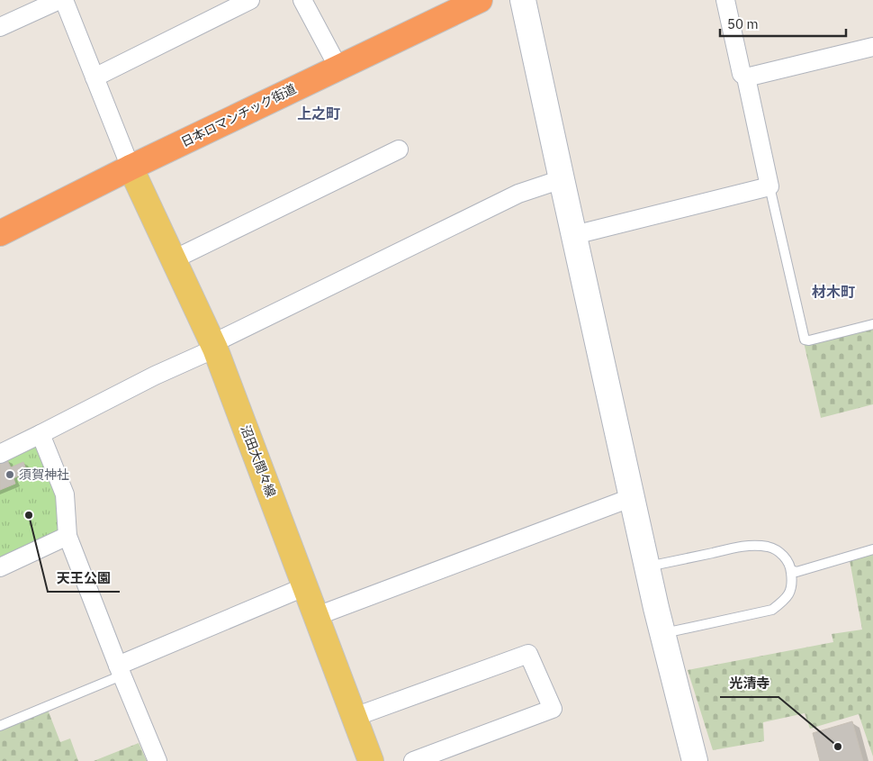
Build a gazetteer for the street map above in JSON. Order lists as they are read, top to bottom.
{
  "streets": {
    "highway": ["日本ロマンチック街道"],
    "main road": ["沼田大間々線"]
  },
  "crossings": [
    ["日本ロマンチック街道", "沼田大間々線"]
  ],
  "districts": ["上之町", "材木町"],
  "places": ["須賀神社", "天王公園", "光清寺"],
  "scale_bar": "50 m"
}
